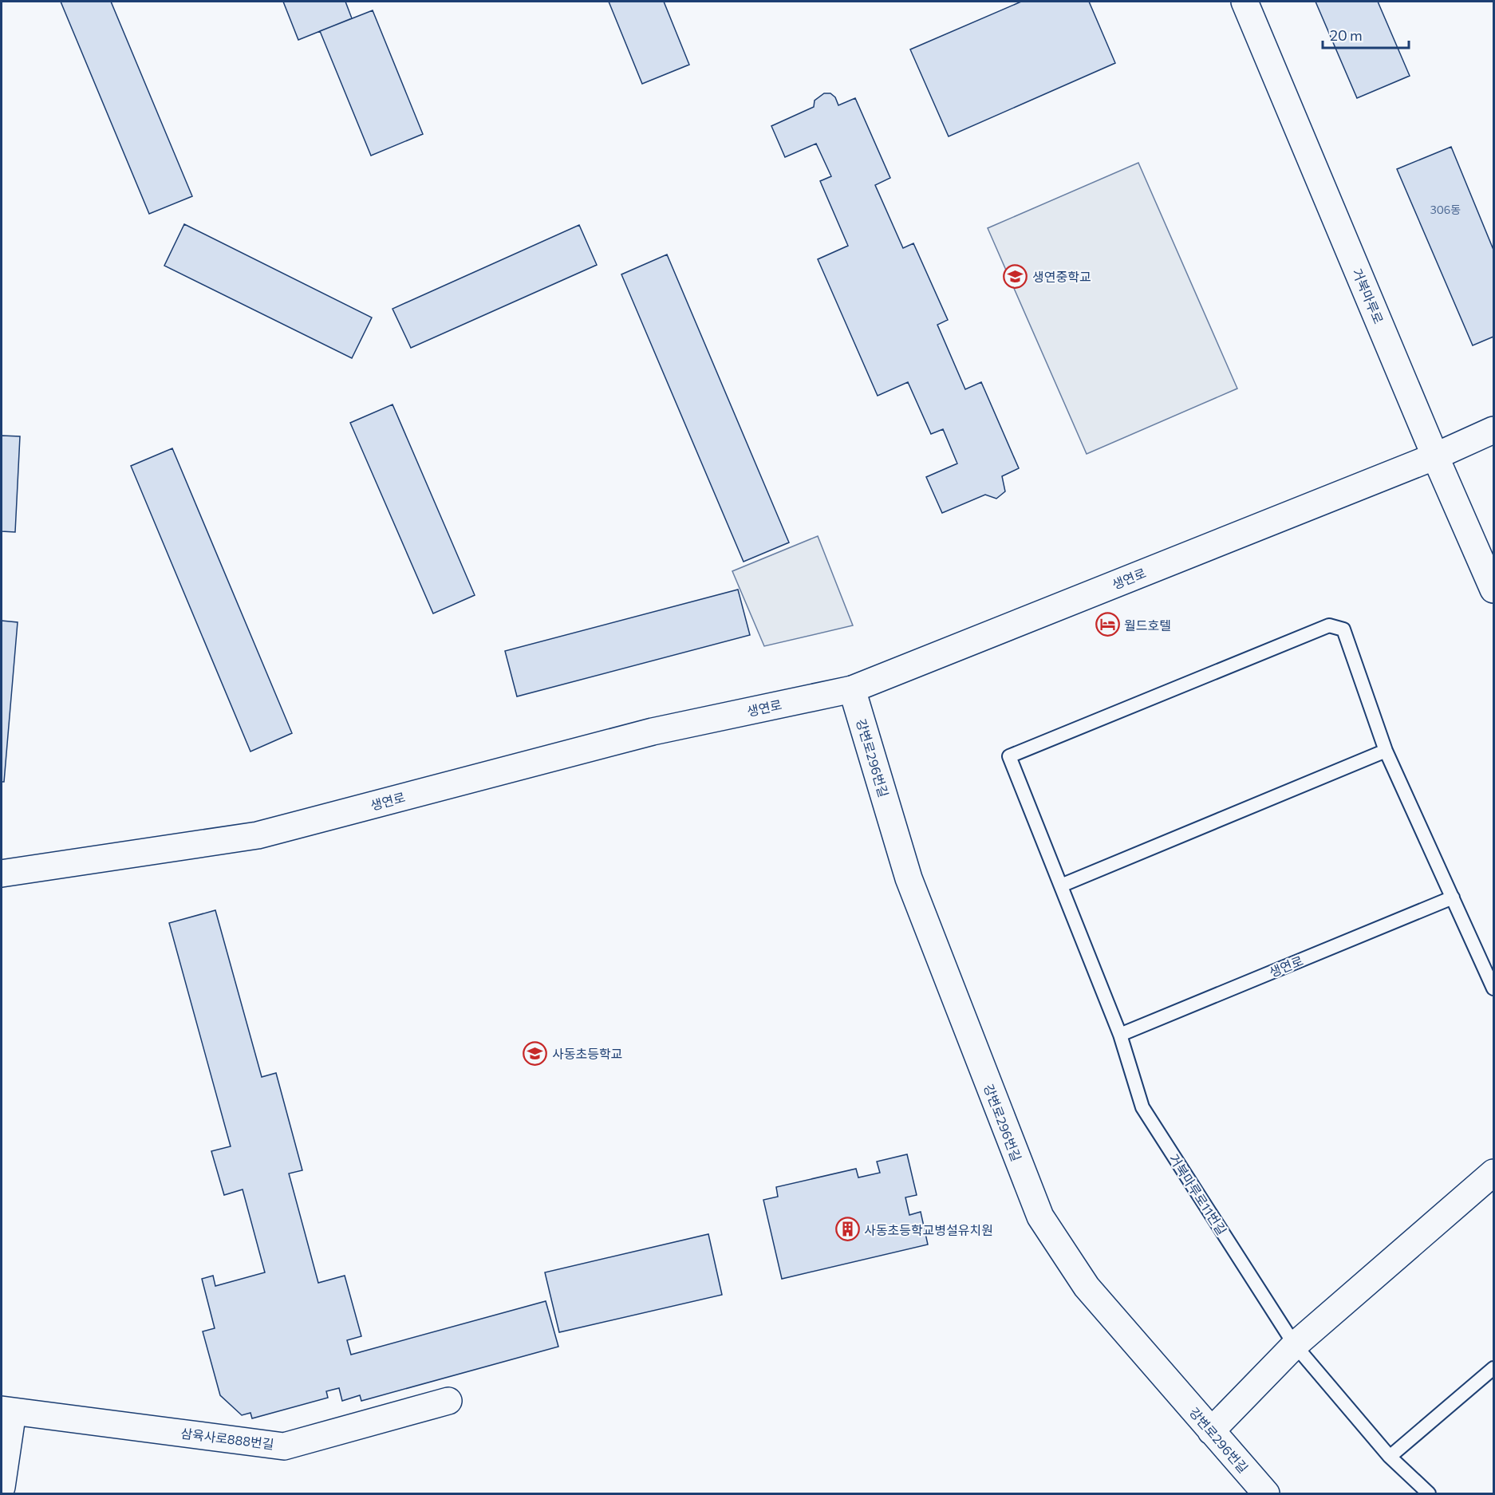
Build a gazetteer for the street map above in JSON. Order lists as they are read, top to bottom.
{
  "streets": {
    "street": [
      "거북마루로",
      "생연로",
      "강변로296번길",
      "삼육사로888번길"
    ],
    "lane": ["거북마루로11번길"]
  },
  "crossings": [
    ["거북마루로", "생연로"],
    ["생연로", "강변로296번길"],
    ["생연로", "거북마루로11번길"]
  ],
  "places": {
    "school or university": ["생연중학교", "사동초등학교"],
    "hotel": ["월드호텔"],
    "building": ["사동초등학교병설유치원"]
  },
  "house_numbers": ["306동"],
  "scale_bar": "20 m"
}
